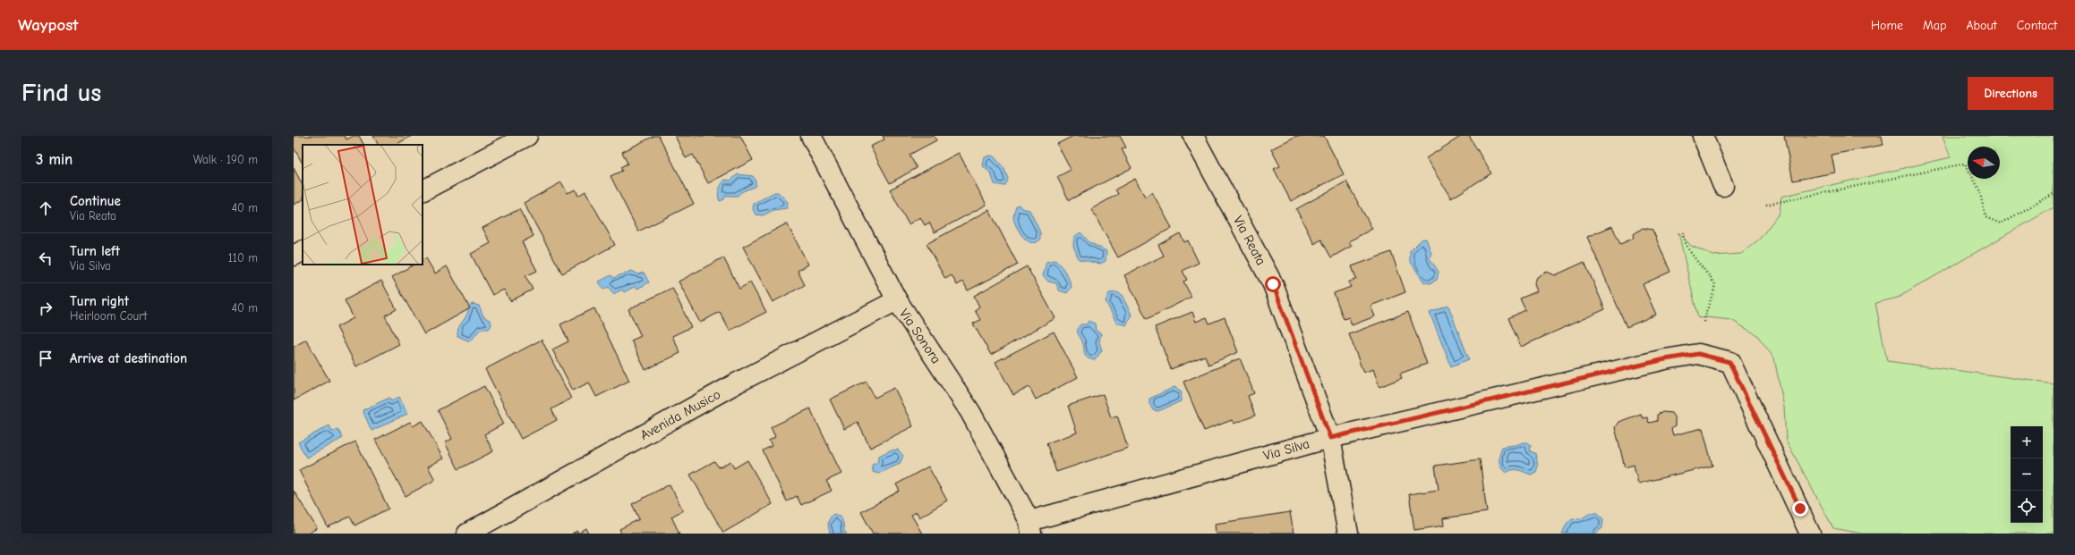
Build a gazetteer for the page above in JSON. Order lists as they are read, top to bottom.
{
  "streets": {
    "street": [
      "Via Reata",
      "Via Sonora",
      "Avenida Musico",
      "Via Silva"
    ]
  },
  "crossings": [
    ["Via Reata", "Via Silva"],
    ["Via Sonora", "Avenida Musico"],
    ["Via Sonora", "Via Silva"]
  ],
  "north": "left",
  "page": {
    "header": "Waypost",
    "nav": [
      "Home",
      "Map",
      "About",
      "Contact"
    ],
    "buttons": "Directions",
    "title": "Find us",
    "heading": ["3 min", "Walk · 190 m"],
    "list": [
      ["Continue", "Via Reata", "40 m"],
      ["Turn left", "Via Silva", "110 m"],
      ["Turn right", "Heirloom Court", "40 m"],
      "Arrive at destination"
    ],
    "map_buttons": ["+", "−"]
  }
}
